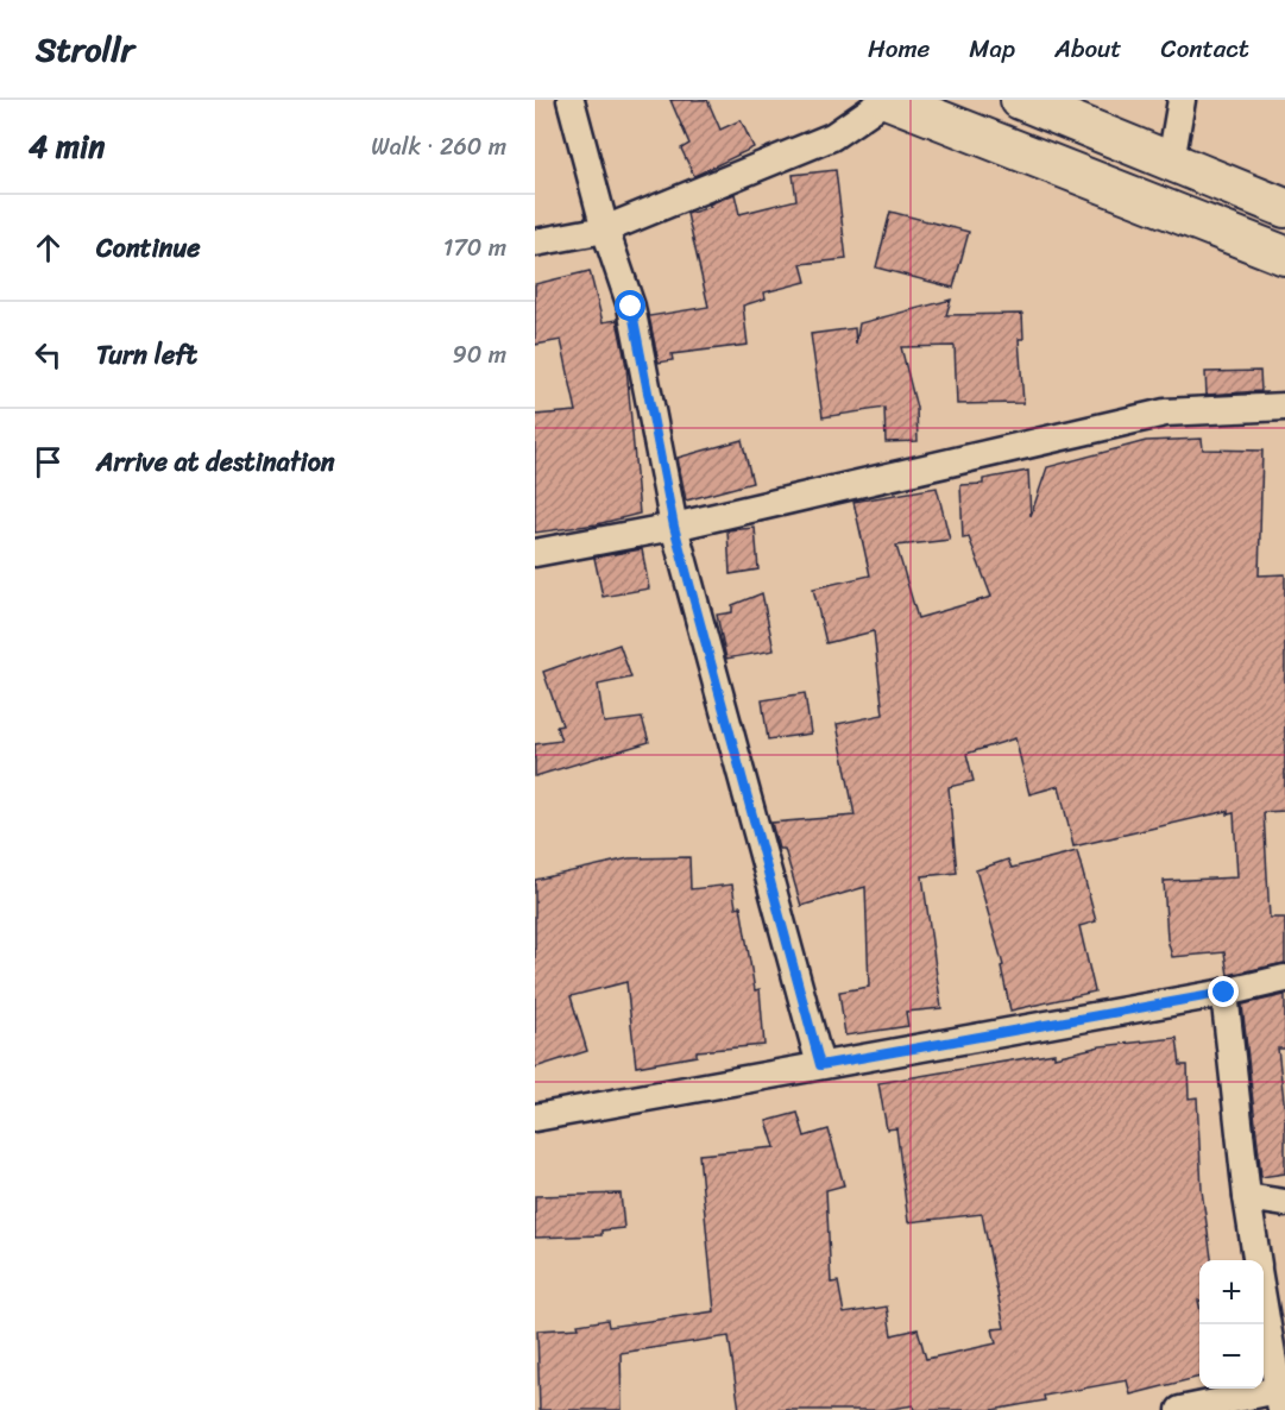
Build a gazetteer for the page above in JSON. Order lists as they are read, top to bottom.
{
  "page": {
    "header": "Strollr",
    "nav": [
      "Home",
      "Map",
      "About",
      "Contact"
    ],
    "heading": ["4 min", "Walk · 260 m"],
    "list": [
      ["Continue", "170 m"],
      ["Turn left", "90 m"],
      "Arrive at destination"
    ],
    "map_buttons": ["+", "−"]
  }
}
